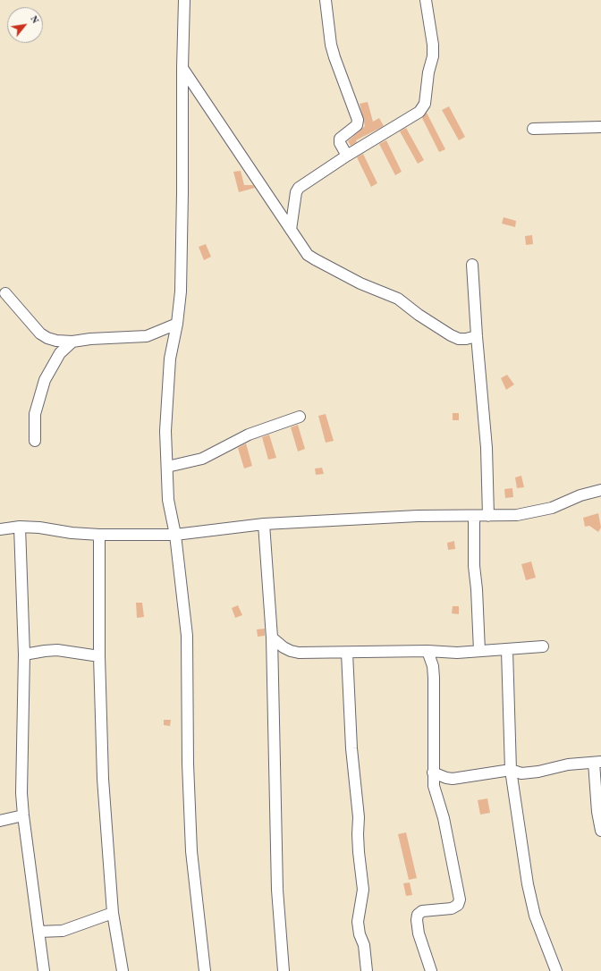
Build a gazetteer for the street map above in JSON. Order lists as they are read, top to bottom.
{
  "north": "top right"
}
